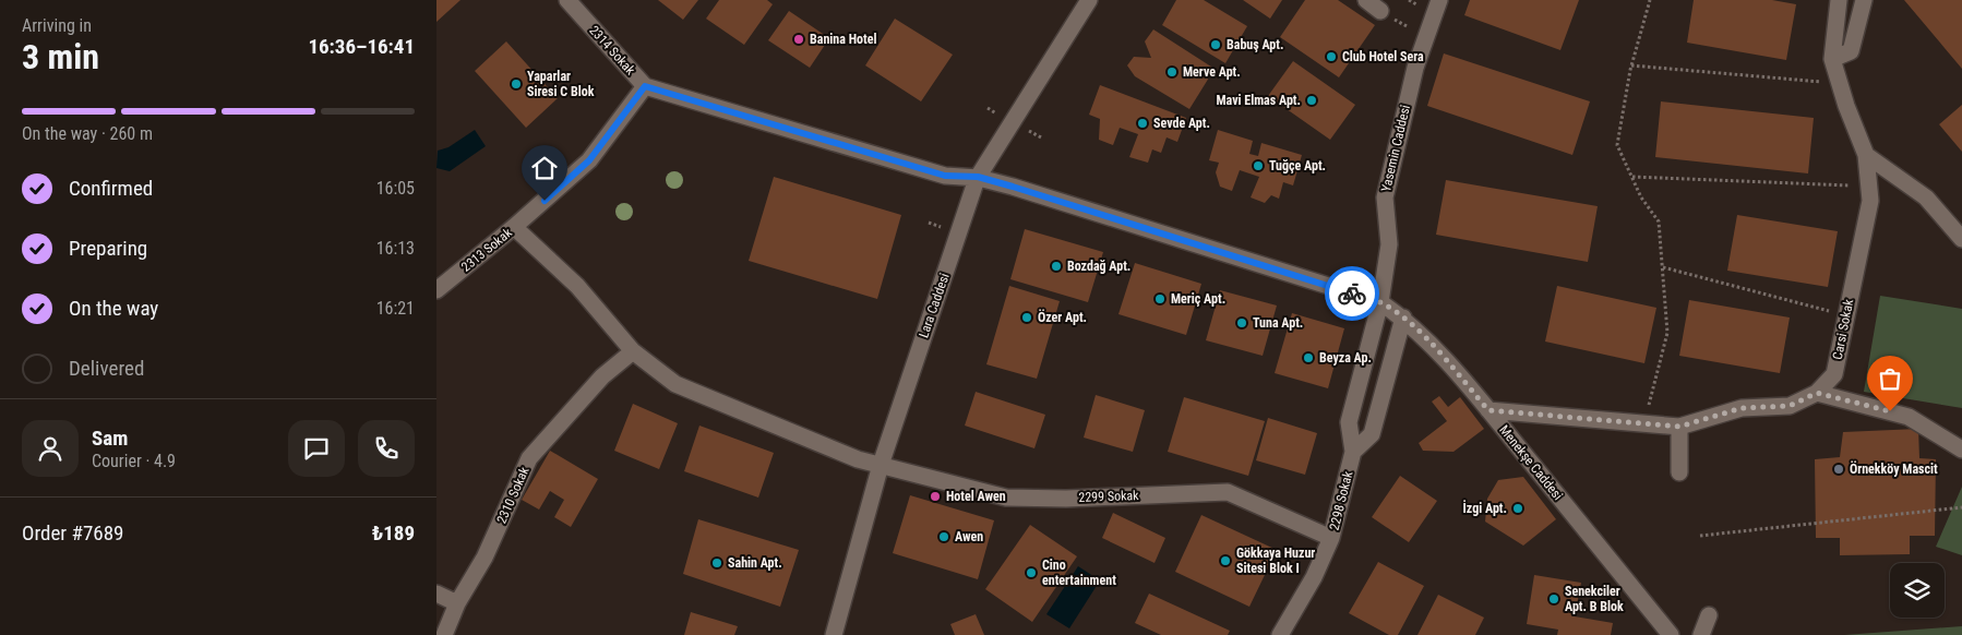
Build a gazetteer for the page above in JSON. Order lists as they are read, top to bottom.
{
  "streets": {
    "street": [
      "2314 Sokak",
      "Yasemin Caddesi",
      "2313 Sokak",
      "Lara Caddesi",
      "Carsi Sokak",
      "Menekşe Caddesi",
      "2310 Sokak",
      "2299 Sokak",
      "2298 Sokak"
    ]
  },
  "crossings": [
    ["2314 Sokak", "Yasemin Caddesi"],
    ["2314 Sokak", "2313 Sokak"],
    ["2314 Sokak", "Lara Caddesi"],
    ["2314 Sokak", "Menekşe Caddesi"],
    ["2314 Sokak", "2298 Sokak"],
    ["Yasemin Caddesi", "Menekşe Caddesi"],
    ["Yasemin Caddesi", "2298 Sokak"],
    ["Lara Caddesi", "2299 Sokak"],
    ["Carsi Sokak", "Menekşe Caddesi"],
    ["Menekşe Caddesi", "2298 Sokak"],
    ["2299 Sokak", "2298 Sokak"]
  ],
  "places": [
    "Banina Hotel",
    "Babuş Apt.",
    "Club Hotel Sera",
    "Merve Apt.",
    "Yaparlar Siresi C Blok",
    "Mavi Elmas Apt.",
    "Sevde Apt.",
    "Tuğçe Apt.",
    "Bozdağ Apt.",
    "Meriç Apt.",
    "Özer Apt.",
    "Tuna Apt.",
    "Beyza Ap.",
    "Örnekköy Mascit",
    "Hotel Awen",
    "İzgi Apt.",
    "Awen",
    "Gökkaya Huzur Sitesi Blok I",
    "Sahin Apt.",
    "Cino entertainment",
    "Senekciler Apt. B Blok"
  ],
  "page": {
    "heading": ["3 min", "Arriving in", "16:36–16:41"],
    "panel": [
      "Sam",
      "Courier · 4.9",
      "Order #7689",
      "₺189"
    ],
    "bar": "On the way · 260 m",
    "list": [
      ["Confirmed", "16:05"],
      ["Preparing", "16:13"],
      ["On the way", "16:21"],
      "Delivered"
    ]
  }
}
